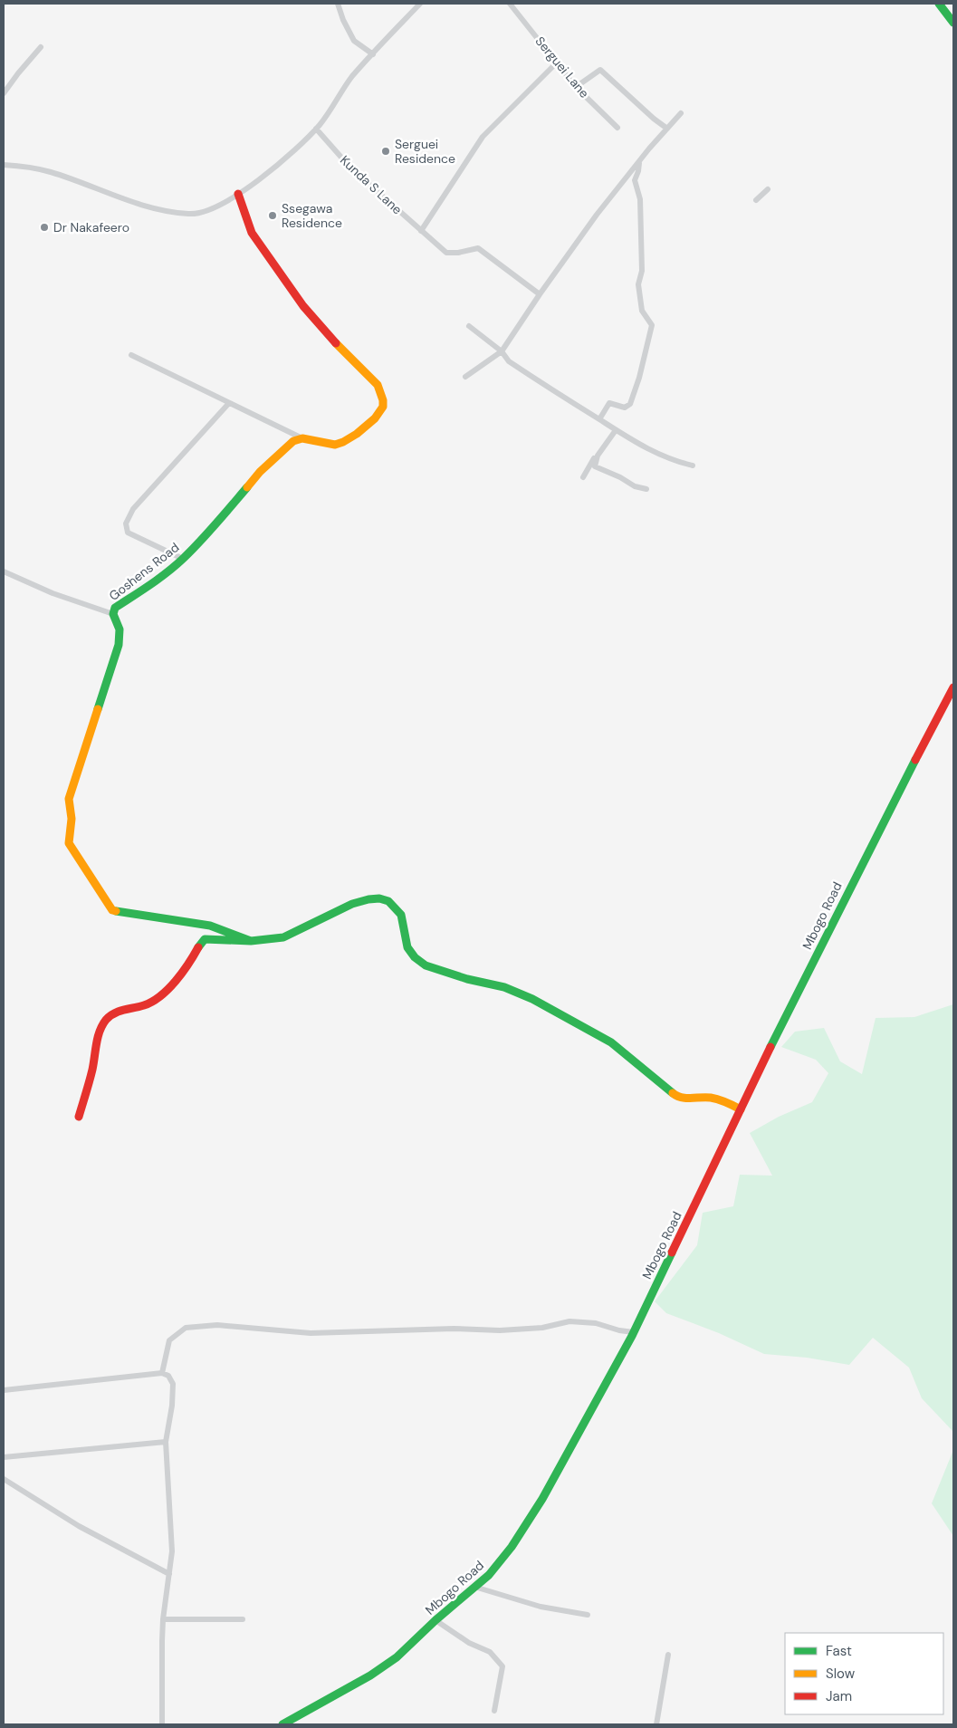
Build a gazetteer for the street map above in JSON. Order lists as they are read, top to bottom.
{
  "streets": {
    "street": [
      "Serguei Lane",
      "Kunda S Lane",
      "Goshens Road",
      "Mbogo Road"
    ]
  },
  "places": ["Serguei Residence", "Ssegawa Residence", "Dr Nakafeero"],
  "legend": ["Fast", "Slow", "Jam"]
}
